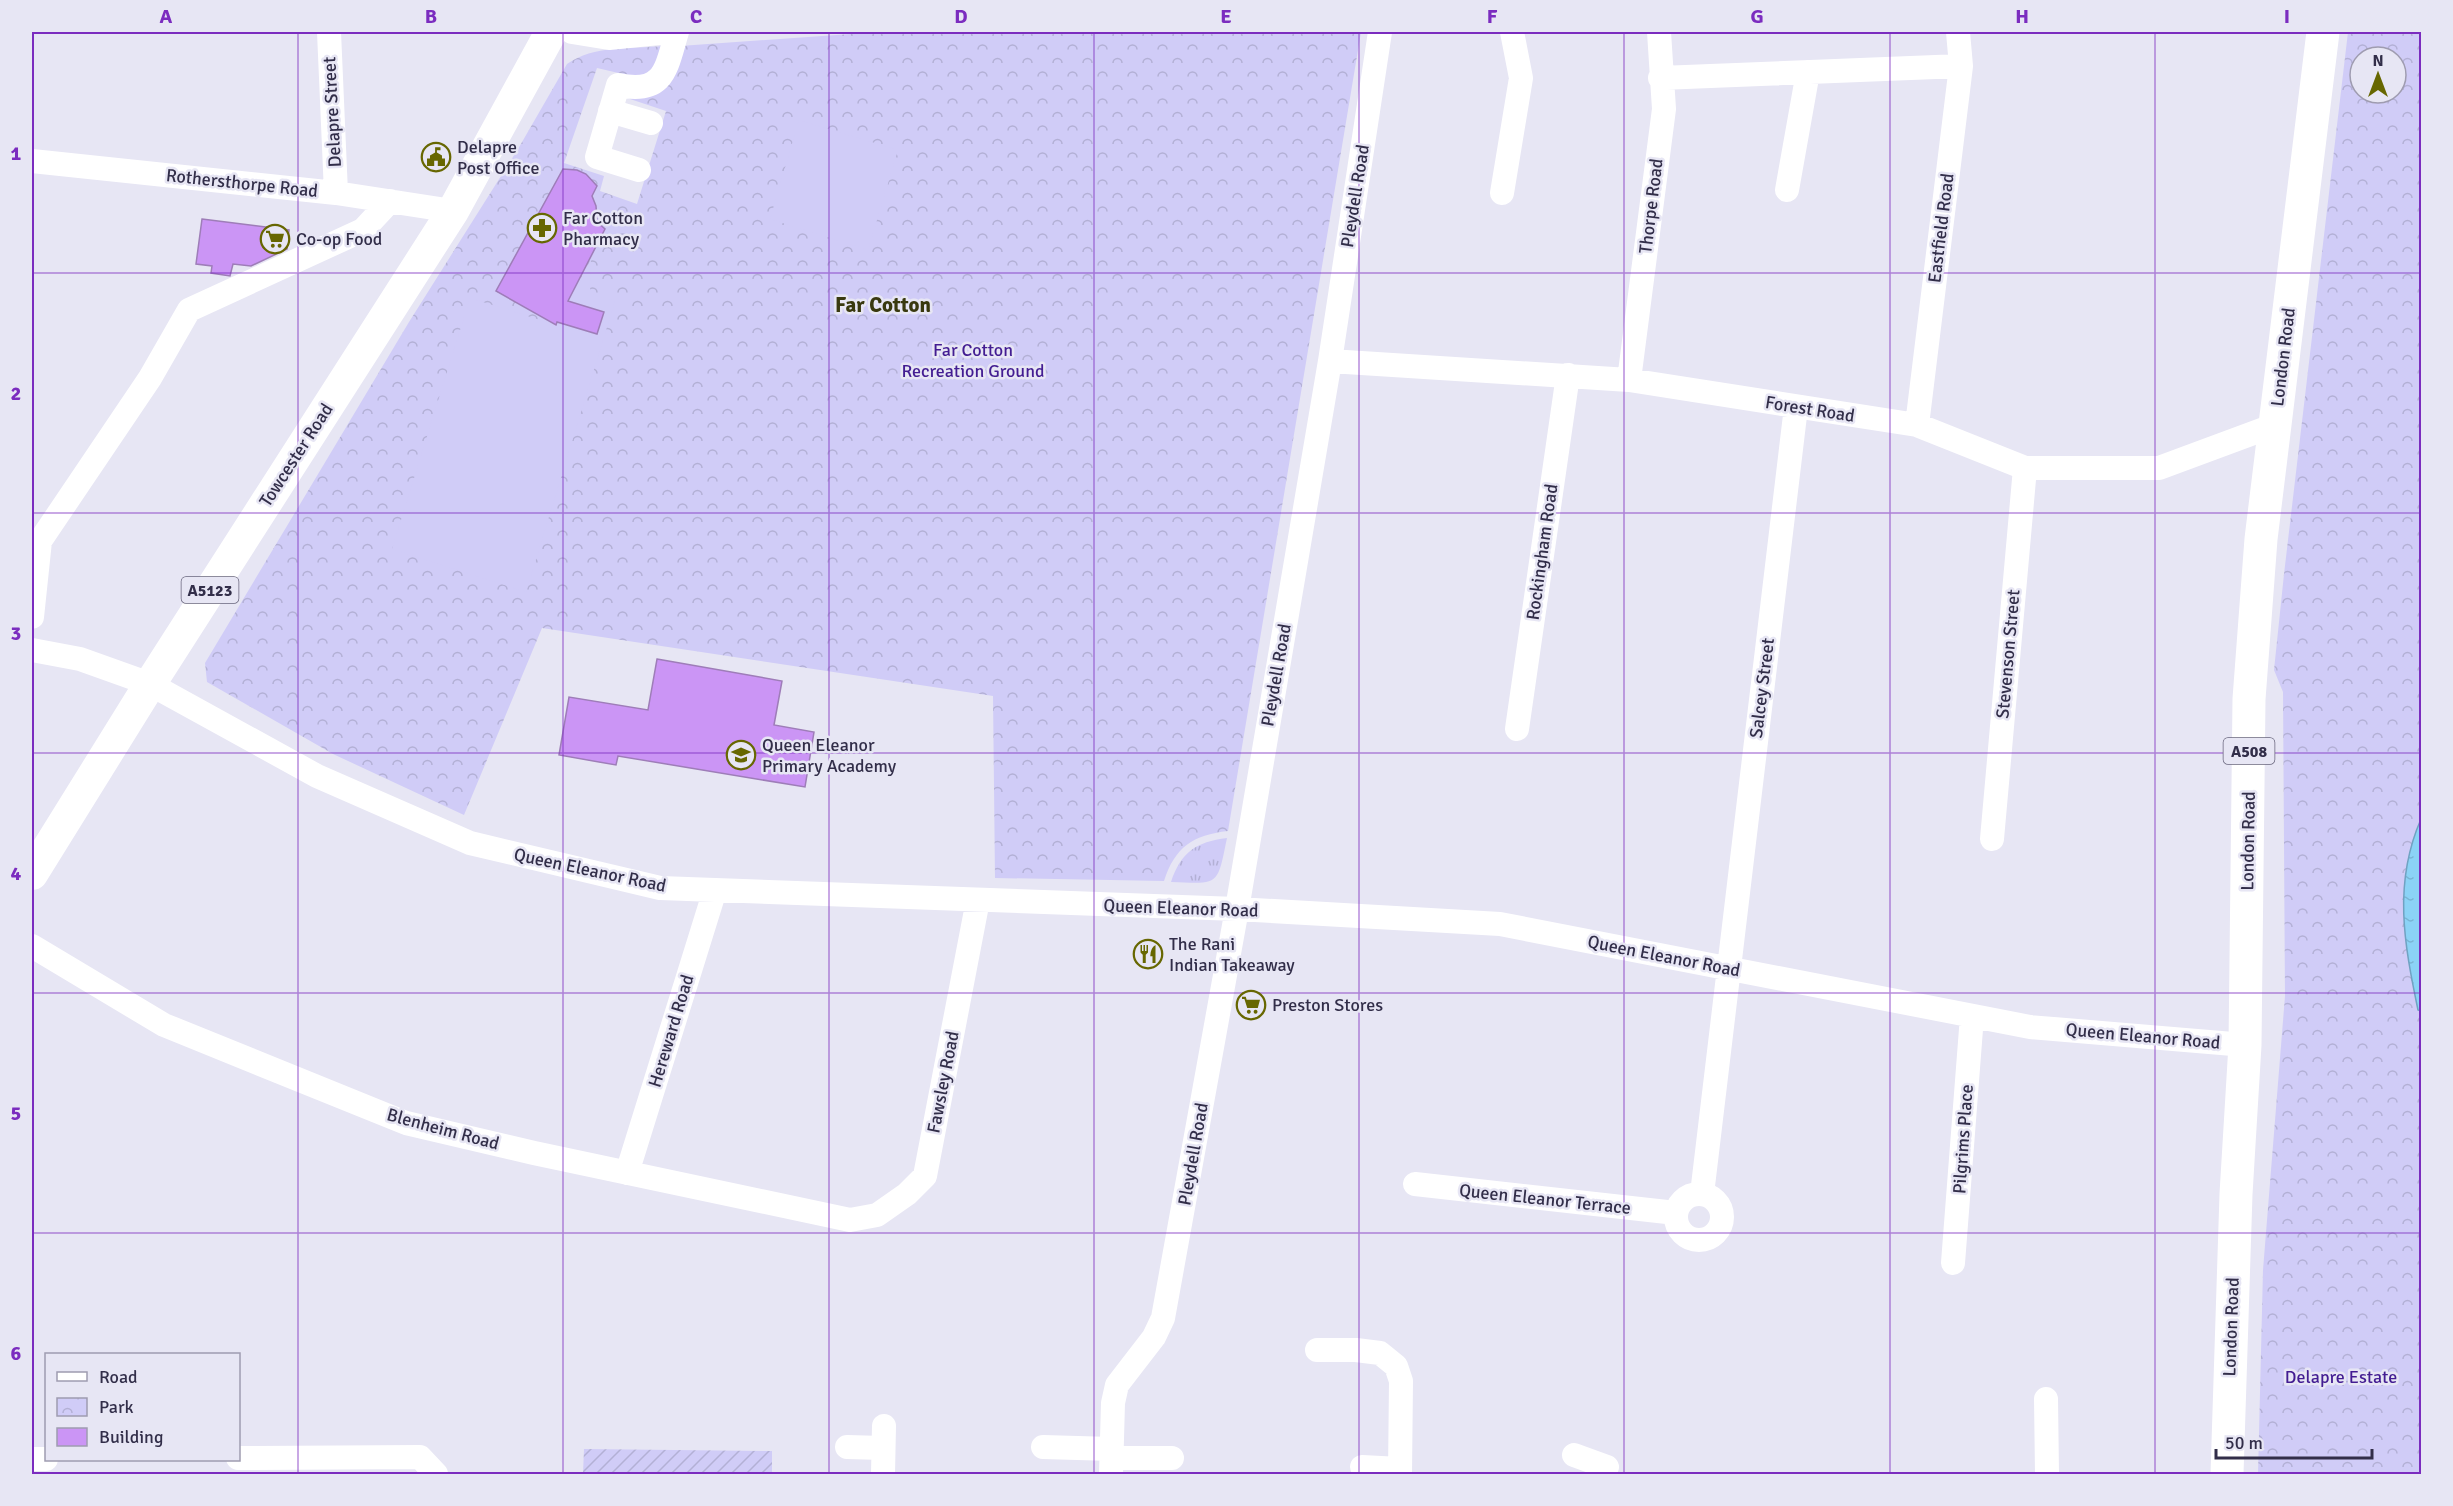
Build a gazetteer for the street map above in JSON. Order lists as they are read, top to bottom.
{
  "streets": {
    "highway": ["London Road", "A508"],
    "main road": ["Towcester Road", "A5123"],
    "street": [
      "Delapre Street",
      "Rothersthorpe Road",
      "Pleydell Road",
      "Thorpe Road",
      "Eastfield Road",
      "Forest Road",
      "Rockingham Road",
      "Stevenson Street",
      "Salcey Street",
      "Queen Eleanor Road",
      "Hereward Road",
      "Fawsley Road",
      "Blenheim Road",
      "Pilgrims Place",
      "Queen Eleanor Terrace"
    ]
  },
  "crossings": [
    ["Delapre Street", "Rothersthorpe Road"],
    ["Rothersthorpe Road", "Towcester Road"],
    ["Pleydell Road", "Forest Road"],
    ["Pleydell Road", "Queen Eleanor Road"],
    ["Thorpe Road", "Forest Road"],
    ["Eastfield Road", "Forest Road"],
    ["London Road", "Forest Road"],
    ["London Road", "Queen Eleanor Road"],
    ["Forest Road", "Rockingham Road"],
    ["Forest Road", "Stevenson Street"],
    ["Forest Road", "Salcey Street"],
    ["Towcester Road", "Queen Eleanor Road"],
    ["Salcey Street", "Queen Eleanor Road"],
    ["Queen Eleanor Road", "Hereward Road"],
    ["Queen Eleanor Road", "Fawsley Road"],
    ["Queen Eleanor Road", "Pilgrims Place"],
    ["Hereward Road", "Blenheim Road"],
    ["Fawsley Road", "Blenheim Road"]
  ],
  "districts": ["Far Cotton"],
  "parks": ["Far Cotton Recreation Ground", "Delapre Estate"],
  "places": {
    "public building": ["Delapre Post Office"],
    "pharmacy": ["Far Cotton Pharmacy"],
    "supermarket": ["Co-op Food", "Preston Stores"],
    "school or university": ["Queen Eleanor Primary Academy"],
    "restaurant": ["The Rani Indian Takeaway"]
  },
  "legend": ["Road", "Park", "Building"],
  "scale_bar": "50 m",
  "north": "top",
  "grid": {
    "columns": [
      "A",
      "B",
      "C",
      "D",
      "E",
      "F",
      "G",
      "H",
      "I"
    ],
    "rows": [
      "1",
      "2",
      "3",
      "4",
      "5",
      "6"
    ]
  }
}
